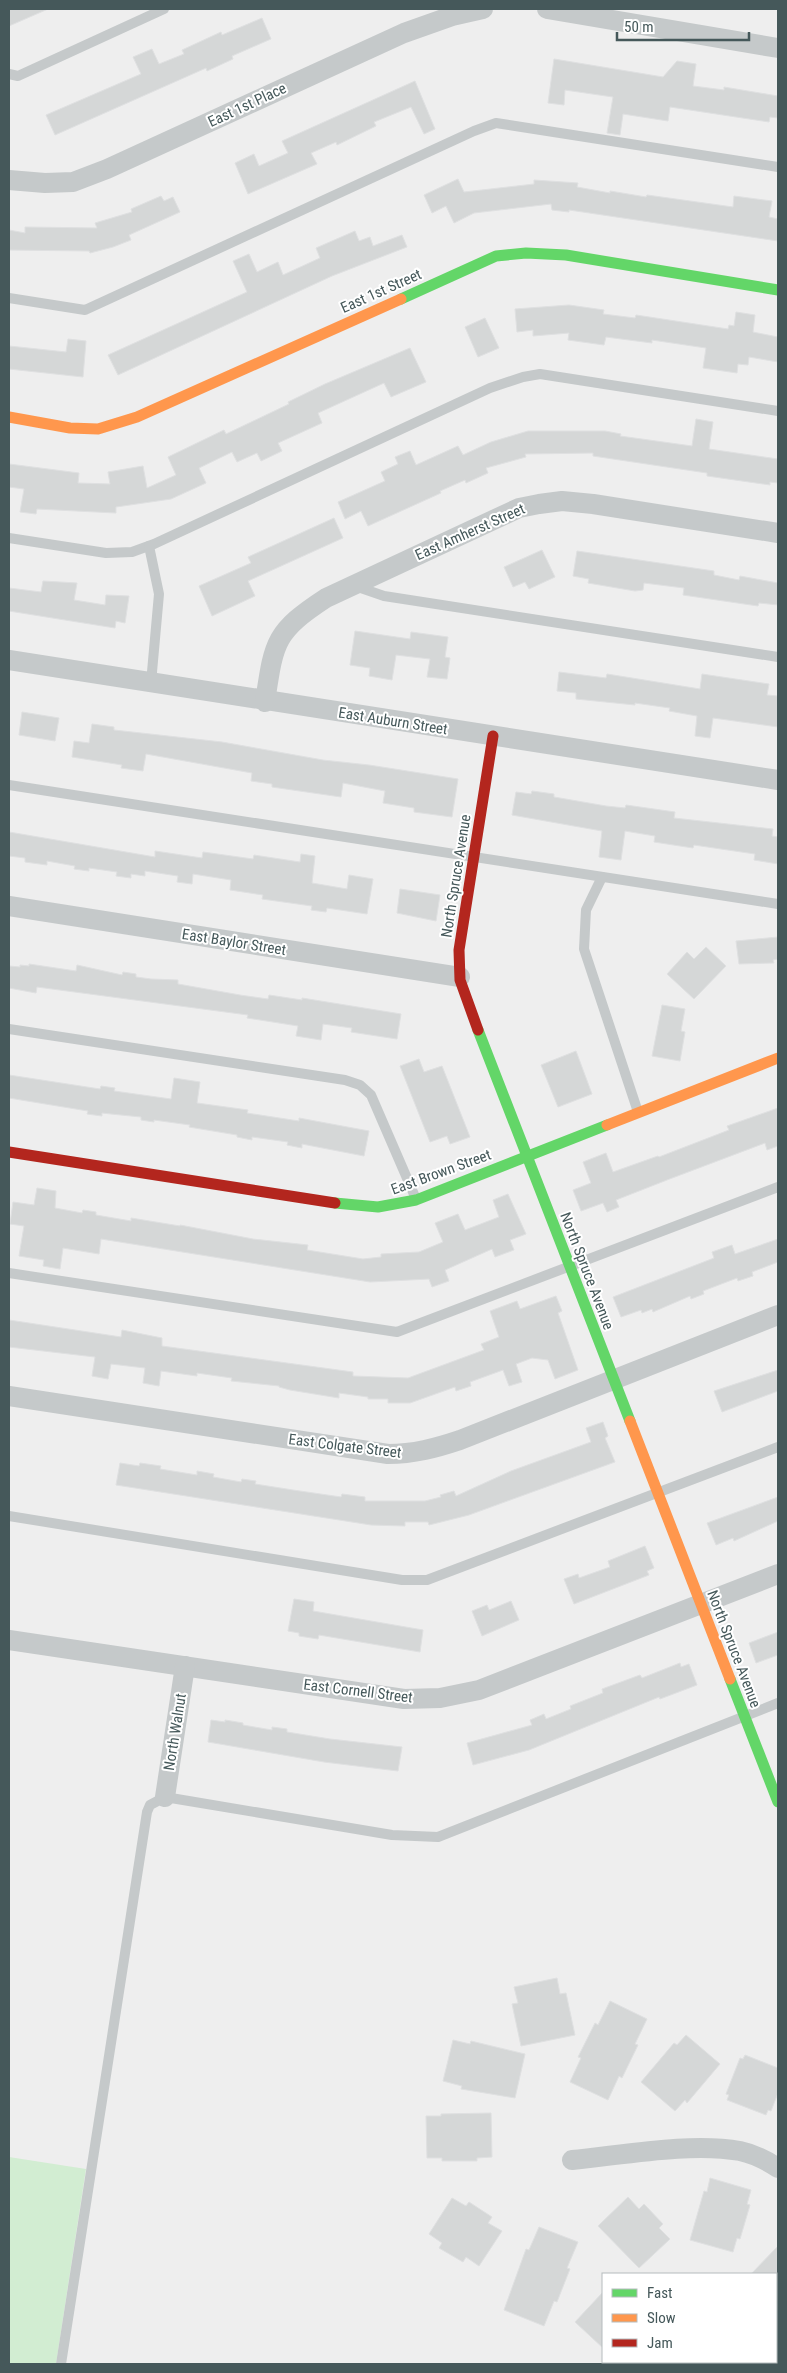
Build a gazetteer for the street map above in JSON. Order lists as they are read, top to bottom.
{
  "streets": {
    "street": [
      "East 1st Place",
      "East 1st Street",
      "East Amherst Street",
      "East Auburn Street",
      "North Spruce Avenue",
      "East Baylor Street",
      "East Brown Street",
      "East Colgate Street",
      "East Cornell Street",
      "North Walnut"
    ]
  },
  "crossings": [
    ["East Amherst Street", "East Auburn Street"],
    ["East Auburn Street", "North Spruce Avenue"],
    ["North Spruce Avenue", "East Baylor Street"],
    ["North Spruce Avenue", "East Brown Street"],
    ["North Spruce Avenue", "East Colgate Street"],
    ["North Spruce Avenue", "East Cornell Street"],
    ["East Cornell Street", "North Walnut"]
  ],
  "legend": ["Fast", "Slow", "Jam"],
  "scale_bar": "50 m"
}
